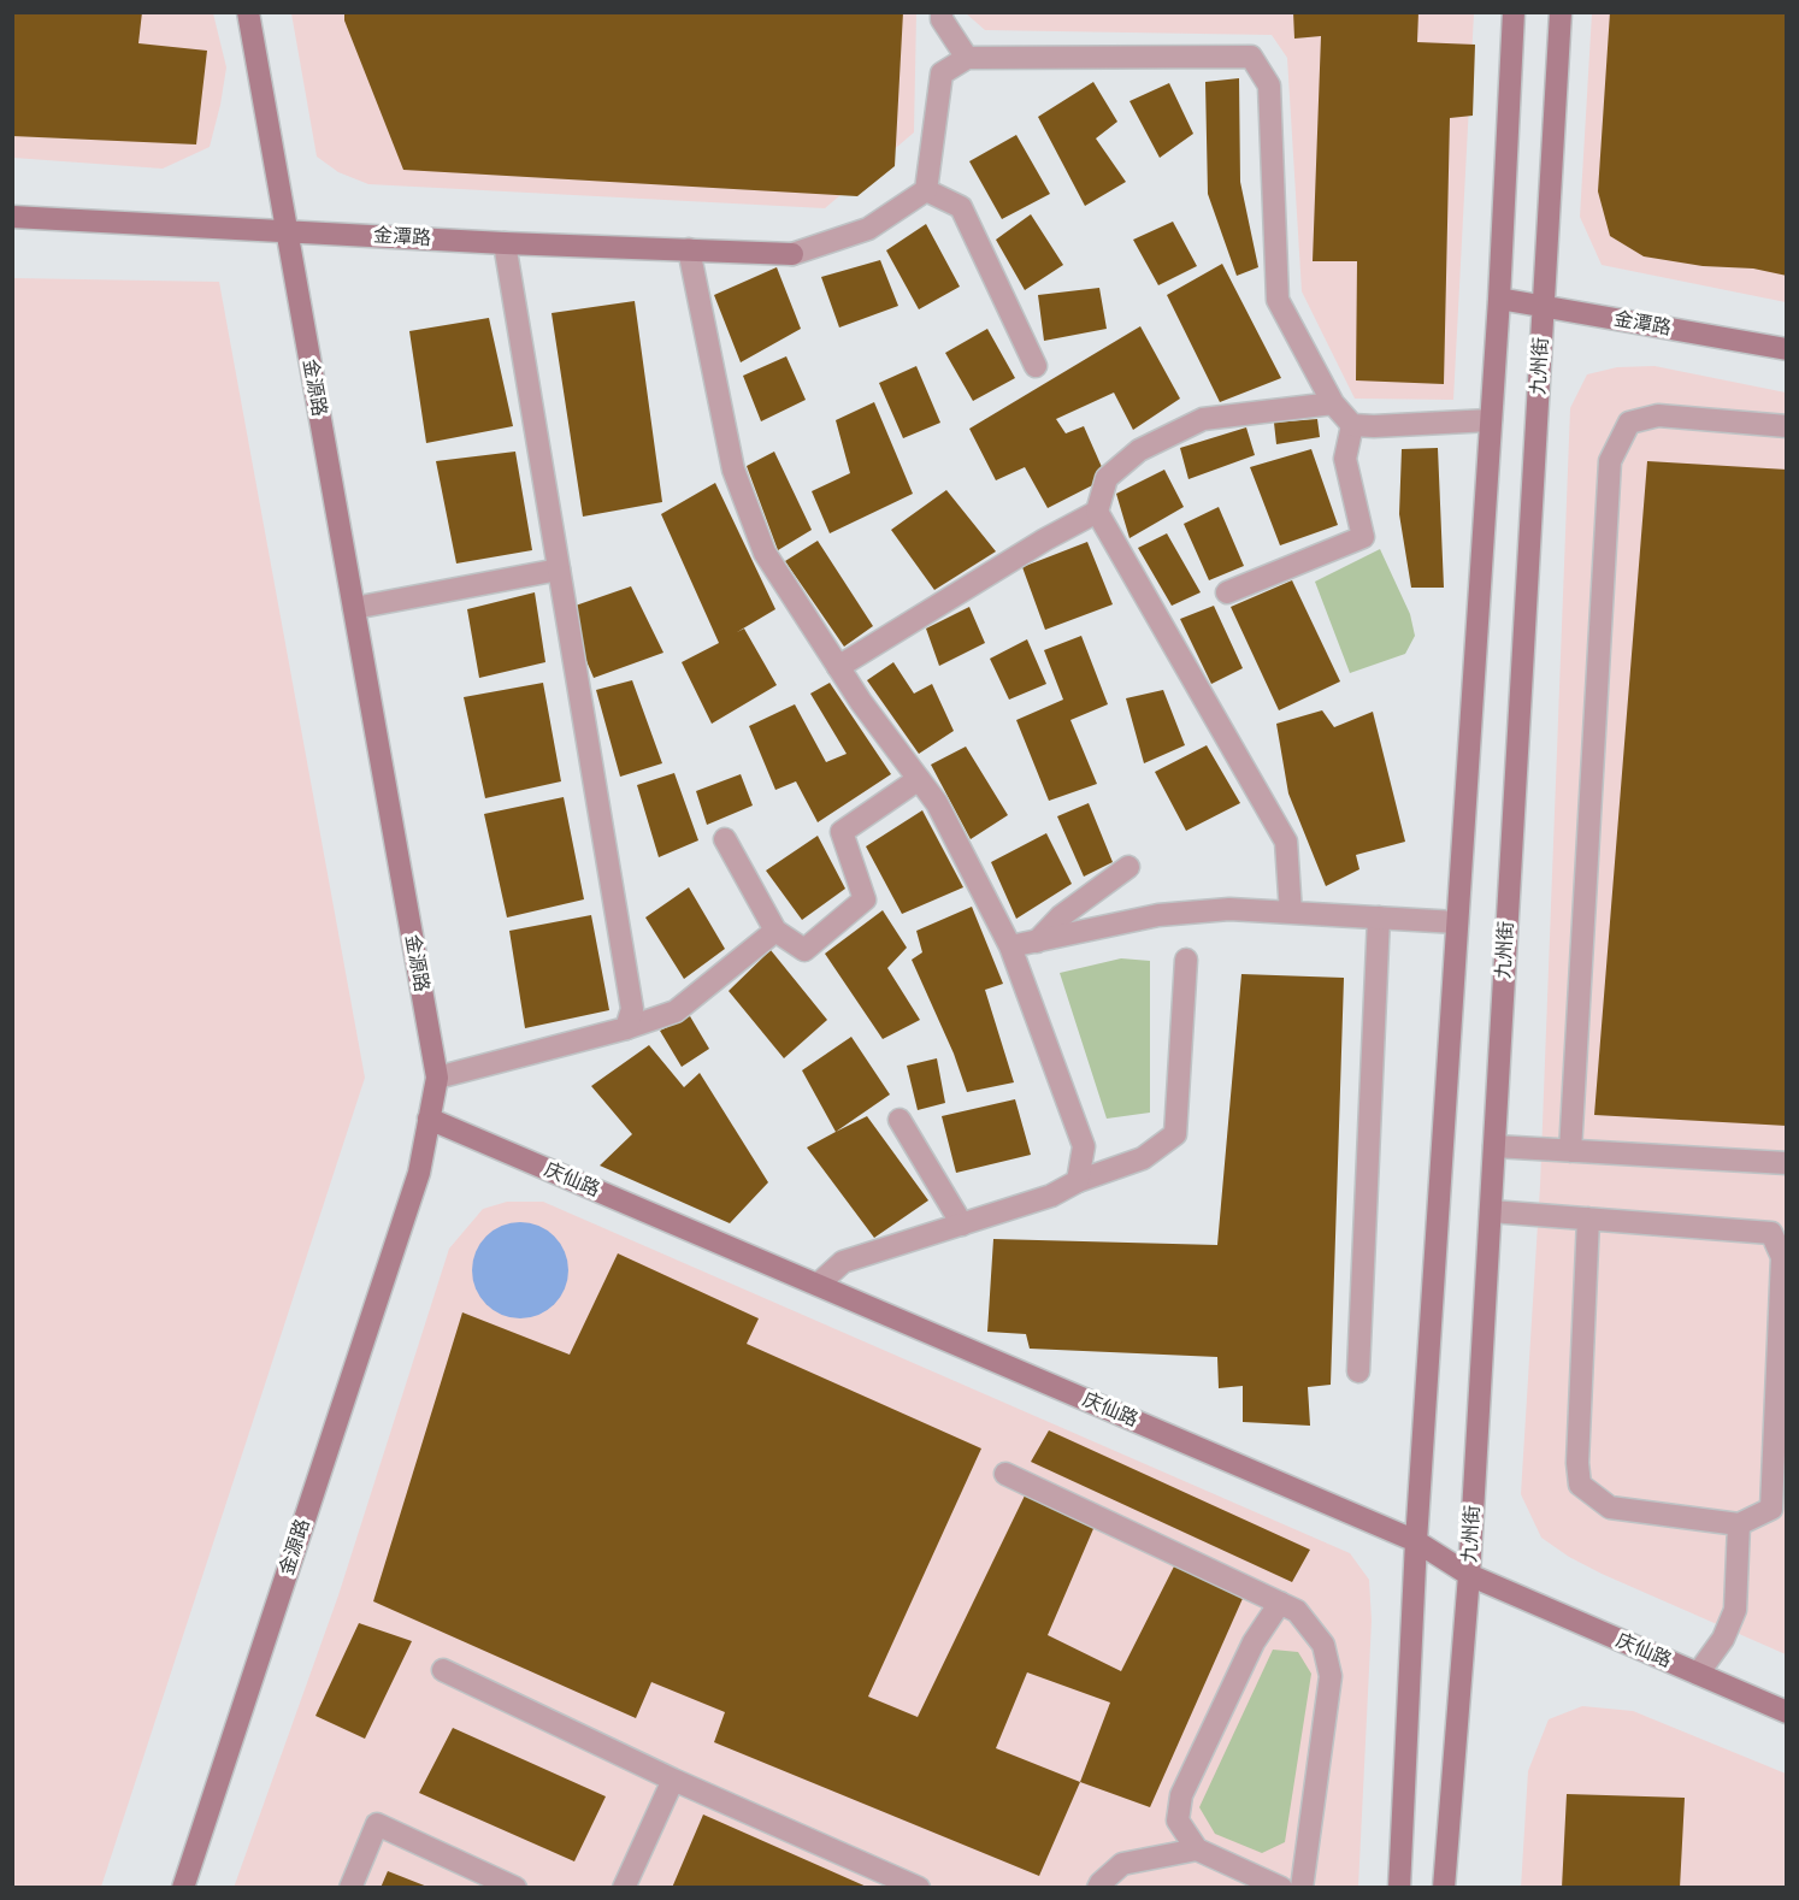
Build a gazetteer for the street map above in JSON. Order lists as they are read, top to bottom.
{
  "streets": {
    "street": [
      "金潭路",
      "九州街",
      "金源路",
      "庆仙路"
    ]
  },
  "crossings": [
    ["金潭路", "九州街"],
    ["金潭路", "金源路"],
    ["九州街", "庆仙路"],
    ["金源路", "庆仙路"]
  ]
}
